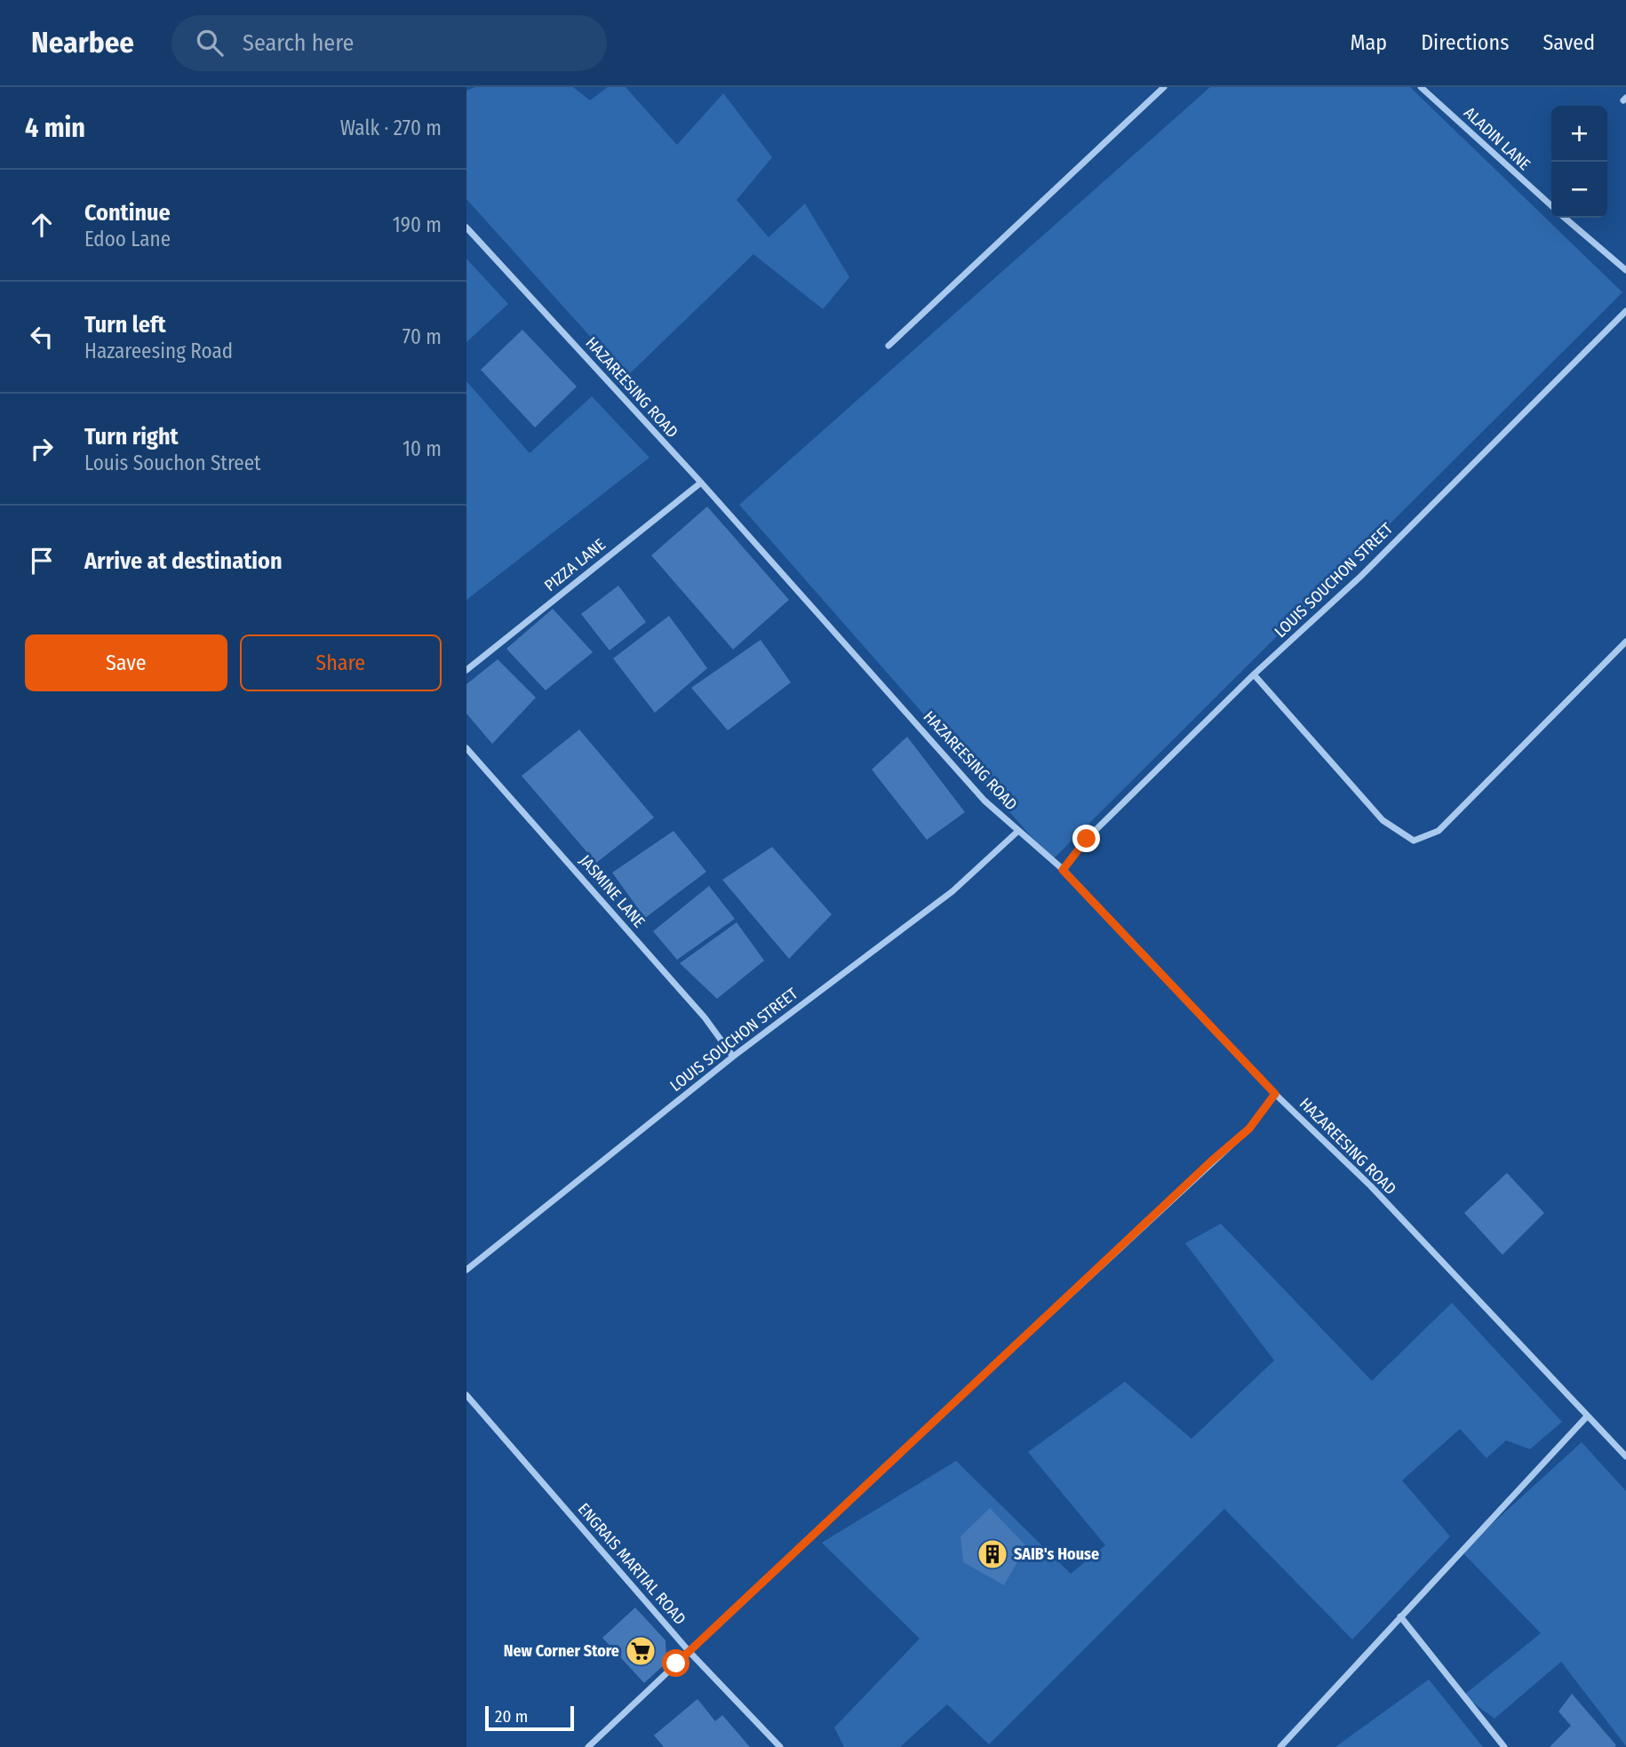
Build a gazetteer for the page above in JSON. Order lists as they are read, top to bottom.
{
  "streets": {
    "street": [
      "ALADIN LANE",
      "HAZAREESING ROAD",
      "PIZZA LANE",
      "LOUIS SOUCHON STREET",
      "JASMINE LANE",
      "ENGRAIS MARTIAL ROAD"
    ]
  },
  "crossings": [
    ["HAZAREESING ROAD", "PIZZA LANE"],
    ["HAZAREESING ROAD", "LOUIS SOUCHON STREET"],
    ["LOUIS SOUCHON STREET", "JASMINE LANE"]
  ],
  "places": {
    "building": ["SAIB's House"],
    "supermarket": ["New Corner Store"]
  },
  "scale_bar": "20 m",
  "page": {
    "header": "Nearbee",
    "search": "Search here",
    "nav": ["Map", "Directions", "Saved"],
    "heading": ["4 min", "Walk · 270 m"],
    "map_buttons": ["+", "−"],
    "list": [
      ["Continue", "Edoo Lane", "190 m"],
      ["Turn left", "Hazareesing Road", "70 m"],
      ["Turn right", "Louis Souchon Street", "10 m"],
      "Arrive at destination"
    ],
    "buttons": ["Save", "Share"],
    "scale": "20 m"
  }
}
